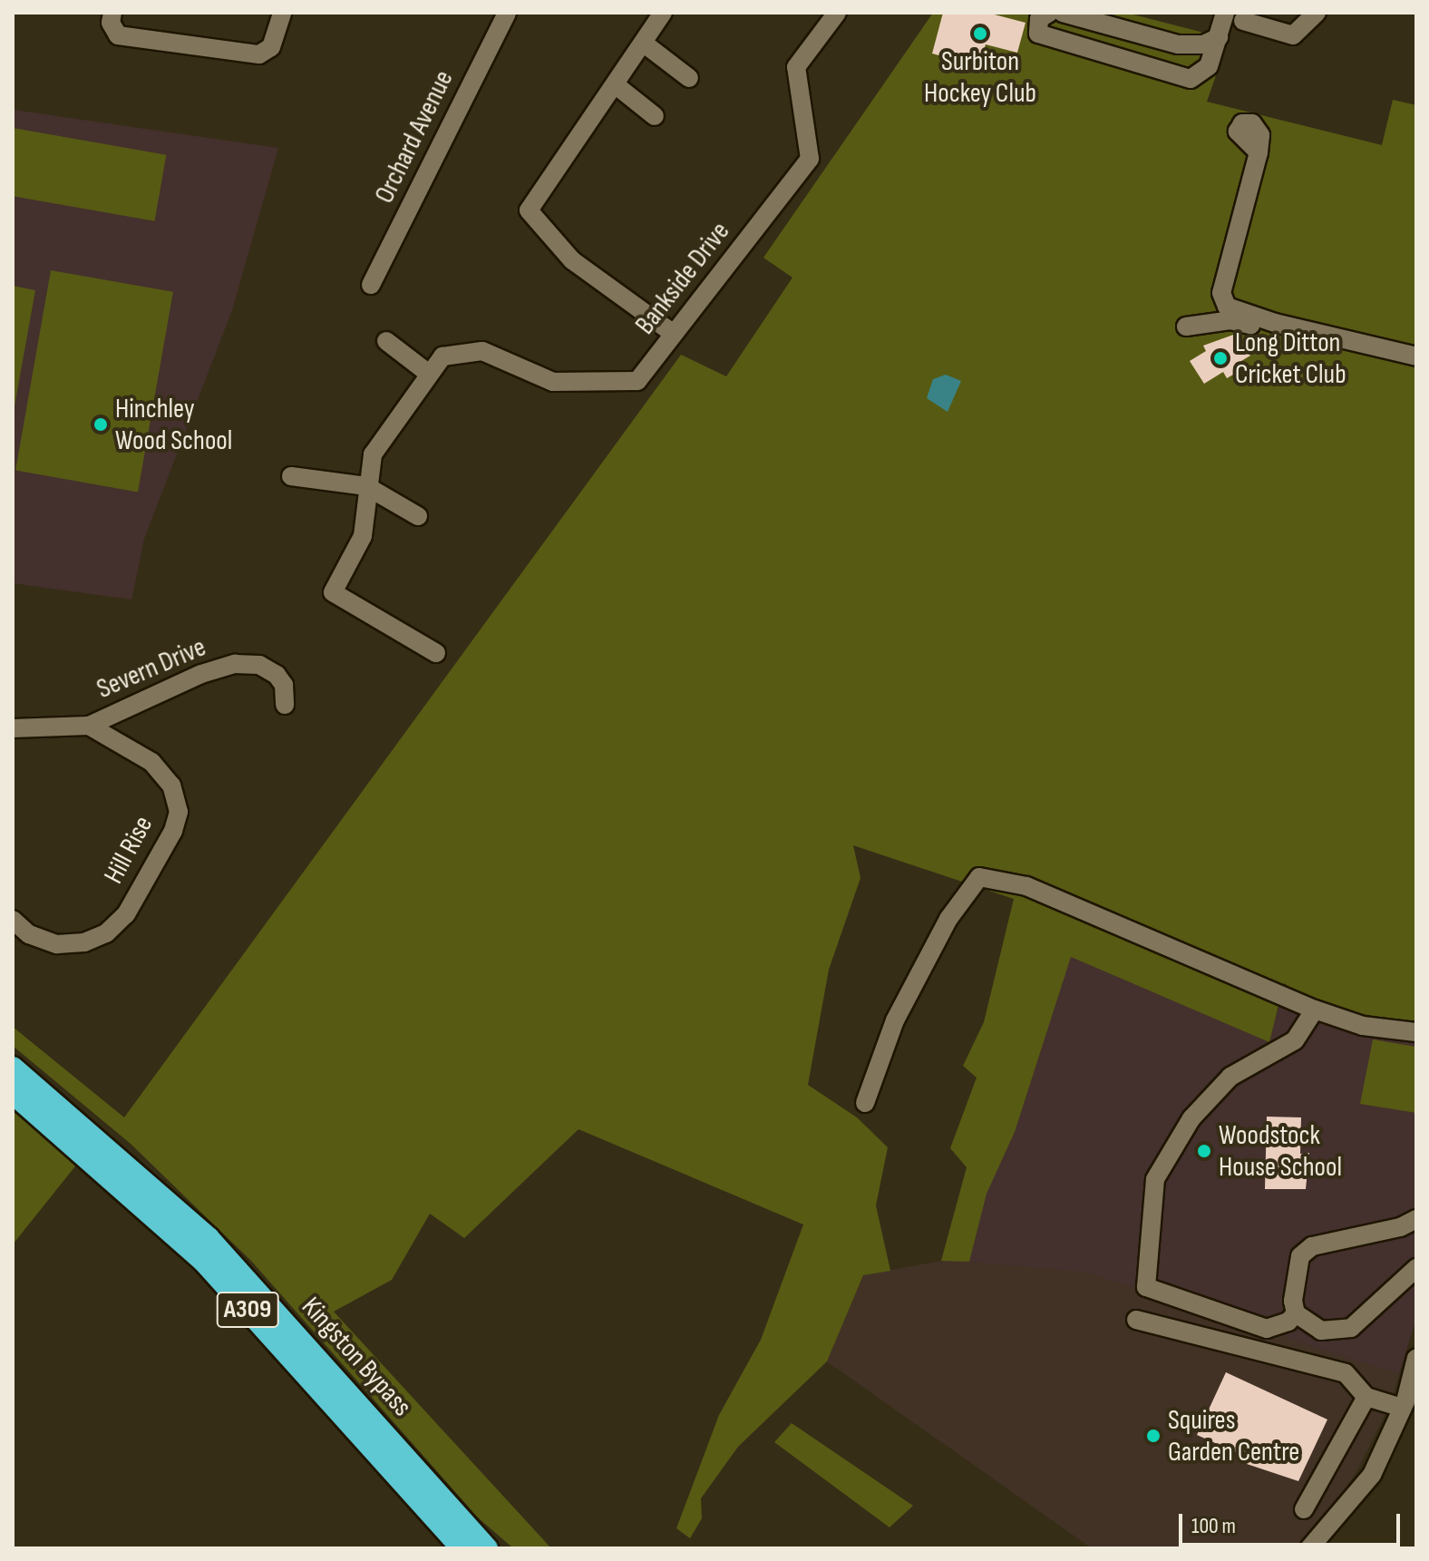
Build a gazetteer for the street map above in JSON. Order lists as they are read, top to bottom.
{
  "streets": {
    "highway": ["A309", "Kingston Bypass"],
    "street": [
      "Orchard Avenue",
      "Bankside Drive",
      "Severn Drive",
      "Hill Rise"
    ]
  },
  "crossings": [
    ["Severn Drive", "Hill Rise"]
  ],
  "places": [
    "Surbiton Hockey Club",
    "Long Ditton Cricket Club",
    "Hinchley Wood School",
    "Woodstock House School",
    "Squires Garden Centre"
  ],
  "scale_bar": "100 m"
}
